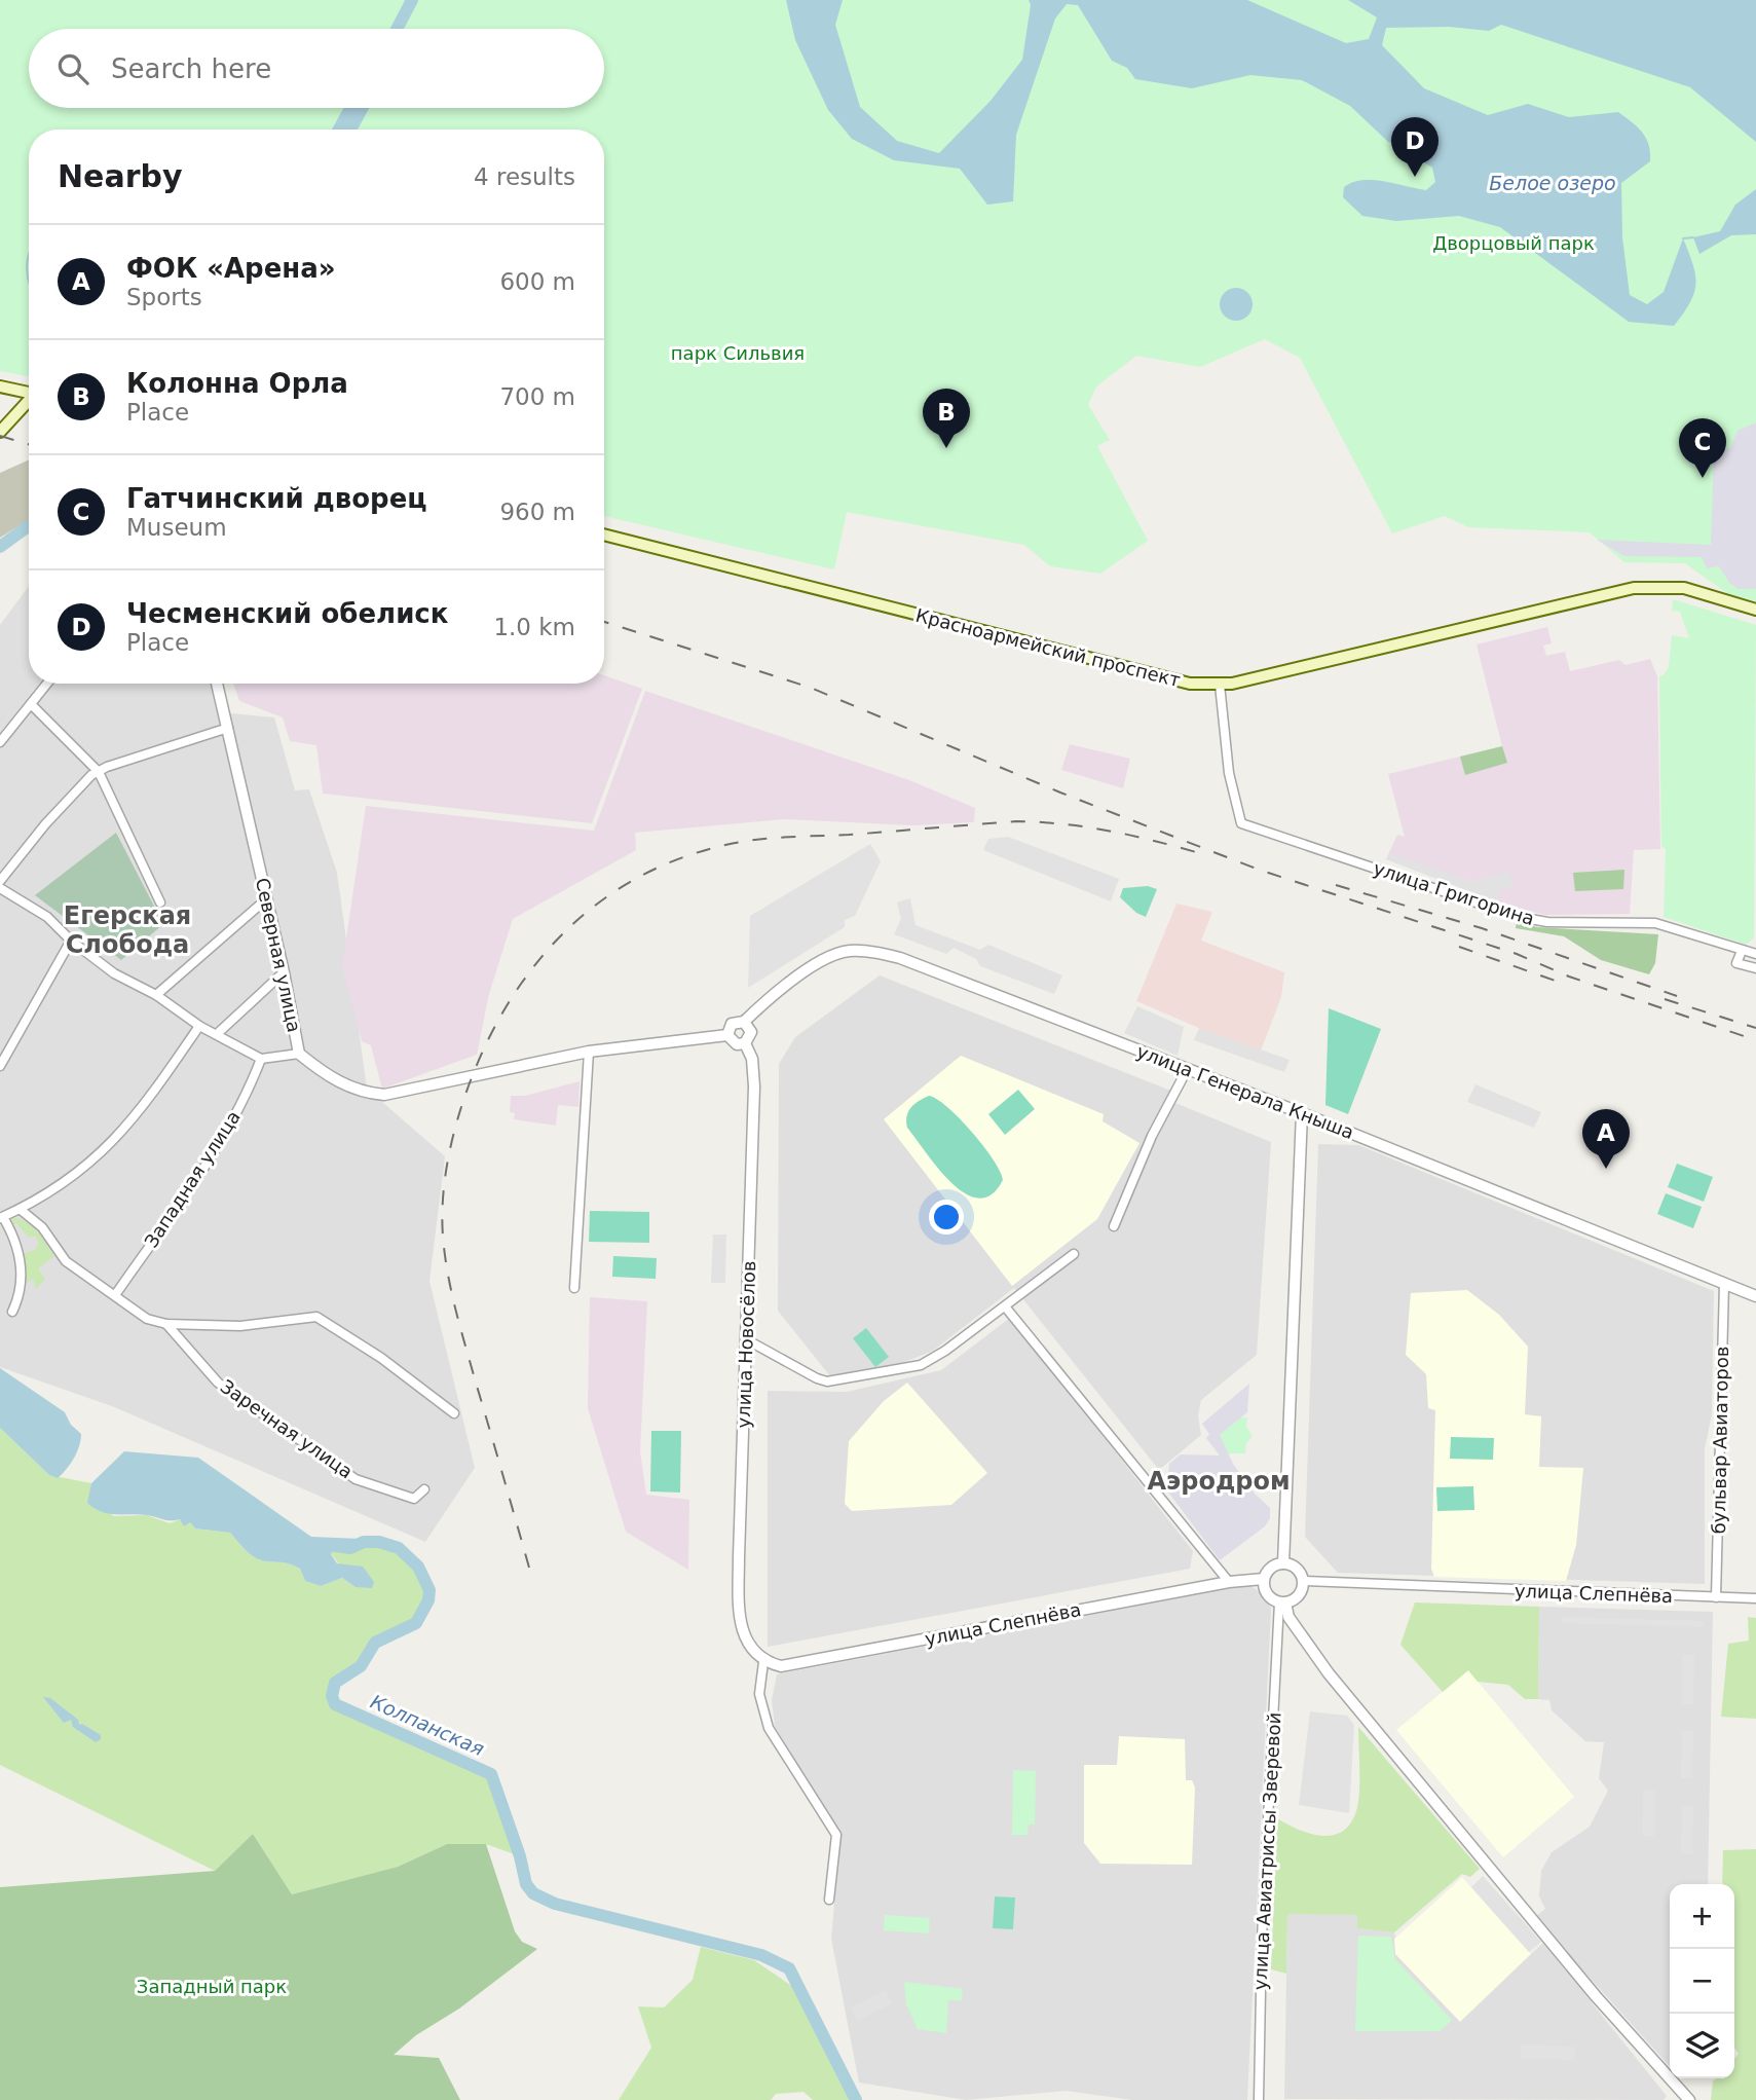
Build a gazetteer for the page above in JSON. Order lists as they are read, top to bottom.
{
  "streets": {
    "main road": ["Красноармейский проспект"],
    "street": [
      "улица Григорина",
      "Северная улица",
      "улица Генерала Кныша",
      "Западная улица",
      "улица Новосёлов",
      "Заречная улица",
      "бульвар Авиаторов",
      "улица Слепнёва",
      "улица Авиатриссы Зверевой"
    ]
  },
  "crossings": [
    ["Красноармейский проспект", "улица Григорина"],
    ["Северная улица", "улица Генерала Кныша"],
    ["Северная улица", "улица Новосёлов"],
    ["улица Генерала Кныша", "улица Новосёлов"],
    ["улица Генерала Кныша", "бульвар Авиаторов"],
    ["улица Новосёлов", "улица Слепнёва"],
    ["бульвар Авиаторов", "улица Слепнёва"],
    ["улица Слепнёва", "улица Авиатриссы Зверевой"]
  ],
  "districts": ["Егерская Слобода", "Аэродром"],
  "water": ["Белое озеро", "Колпанская"],
  "parks": ["Дворцовый парк", "парк Сильвия", "Западный парк"],
  "page": {
    "search": "Search here",
    "pins": [
      "D",
      "B",
      "C",
      "A"
    ],
    "heading": ["Nearby", "4 results"],
    "list": [
      {
        "mark": "A",
        "name": "ФОК «Арена»",
        "note": "Sports",
        "value": "600 m"
      },
      {
        "mark": "B",
        "name": "Колонна Орла",
        "note": "Place",
        "value": "700 m"
      },
      {
        "mark": "C",
        "name": "Гатчинский дворец",
        "note": "Museum",
        "value": "960 m"
      },
      {
        "mark": "D",
        "name": "Чесменский обелиск",
        "note": "Place",
        "value": "1.0 km"
      }
    ],
    "map_buttons": ["+", "−"]
  }
}
